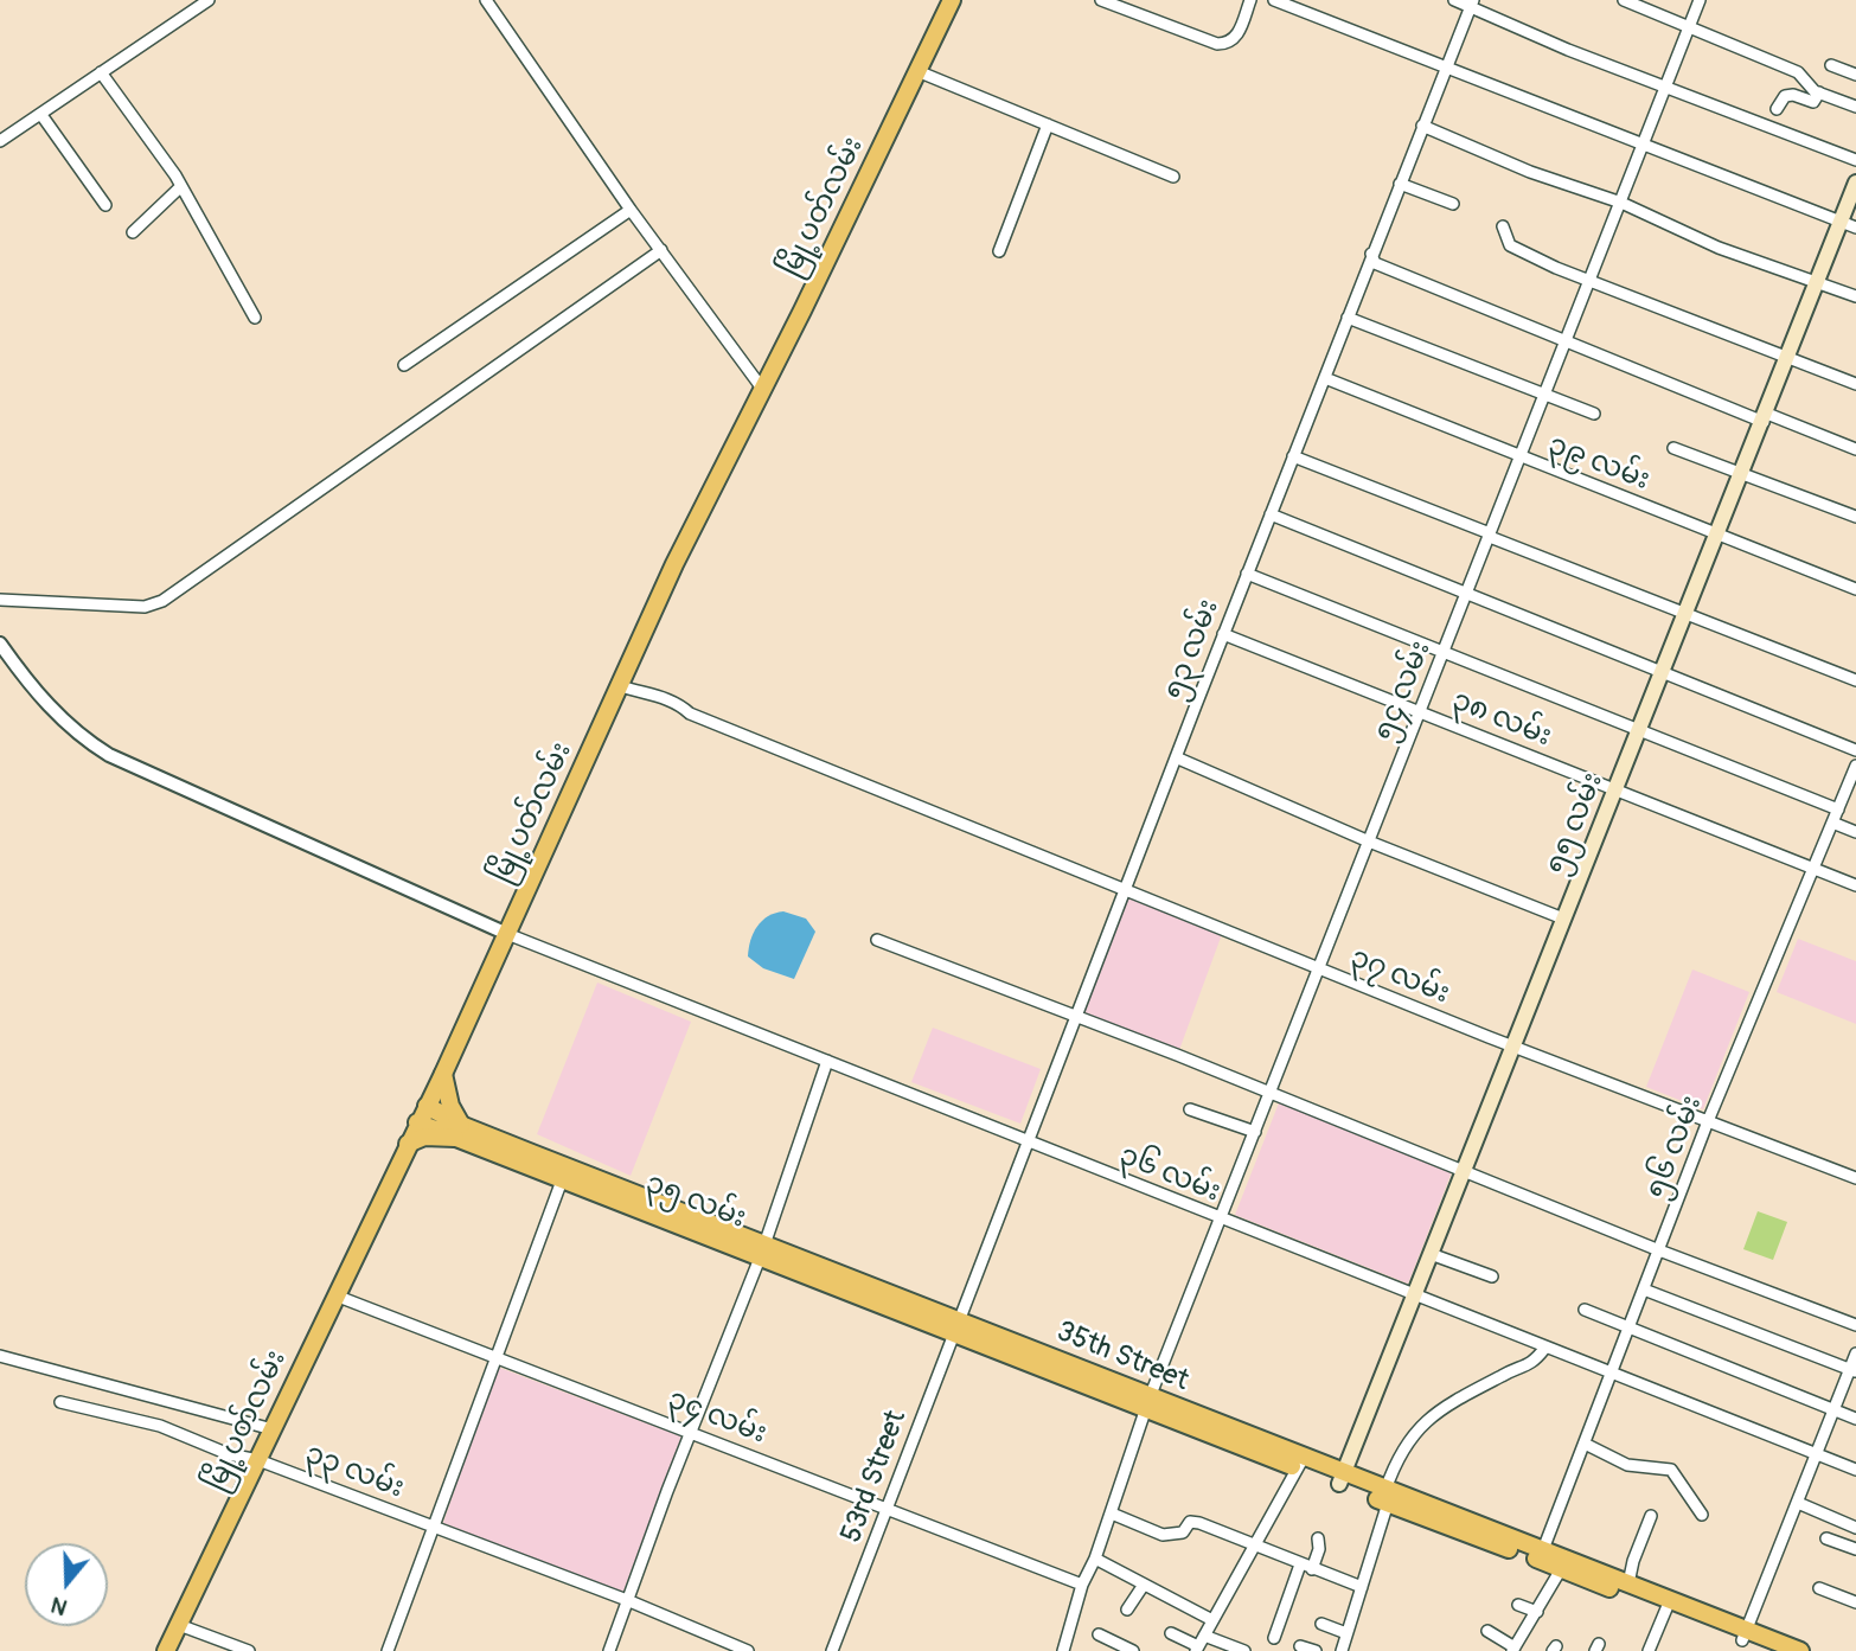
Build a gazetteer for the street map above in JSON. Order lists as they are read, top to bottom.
{
  "streets": {
    "main road": [
      "မြို့ပတ်လမ်း",
      "၅၅ လမ်း",
      "၃၅ လမ်း",
      "35th Street"
    ],
    "street": [
      "၃၉ လမ်း",
      "၅၃ လမ်း",
      "၅၄ လမ်း",
      "၃၈ လမ်း",
      "၃၇ လမ်း",
      "၅၆ လမ်း",
      "၃၆ လမ်း",
      "၃၄ လမ်း",
      "၃၃ လမ်း",
      "53rd Street"
    ]
  },
  "crossings": [
    ["မြို့ပတ်လမ်း", "၃၇ လမ်း"],
    ["မြို့ပတ်လမ်း", "၃၆ လမ်း"],
    ["မြို့ပတ်လမ်း", "၃၄ လမ်း"],
    ["မြို့ပတ်လမ်း", "၃၃ လမ်း"],
    ["၃၉ လမ်း", "၅၃ လမ်း"],
    ["၃၉ လမ်း", "၅၄ လမ်း"],
    ["၃၉ လမ်း", "၅၅ လမ်း"],
    ["၅၃ လမ်း", "၃၈ လမ်း"],
    ["၅၃ လမ်း", "၃၇ လမ်း"],
    ["၅၃ လမ်း", "၃၆ လမ်း"],
    ["၅၃ လမ်း", "၃၅ လမ်း"],
    ["၅၃ လမ်း", "35th Street"],
    ["၅၃ လမ်း", "53rd Street"],
    ["၅၄ လမ်း", "၃၈ လမ်း"],
    ["၅၄ လမ်း", "၃၇ လမ်း"],
    ["၅၄ လမ်း", "၃၆ လမ်း"],
    ["၅၄ လမ်း", "35th Street"],
    ["၅၄ လမ်း", "၃၄ လမ်း"],
    ["၃၈ လမ်း", "၅၅ လမ်း"],
    ["၃၈ လမ်း", "၅၆ လမ်း"],
    ["၅၅ လမ်း", "၃၇ လမ်း"],
    ["၅၅ လမ်း", "၃၆ လမ်း"],
    ["၅၅ လမ်း", "35th Street"],
    ["၃၇ လမ်း", "၅၆ လမ်း"],
    ["၅၆ လမ်း", "၃၆ လမ်း"],
    ["၅၆ လမ်း", "35th Street"],
    ["၃၅ လမ်း", "35th Street"],
    ["၃၅ လမ်း", "53rd Street"],
    ["35th Street", "53rd Street"],
    ["၃၄ လမ်း", "53rd Street"]
  ],
  "north": "bottom"
}
